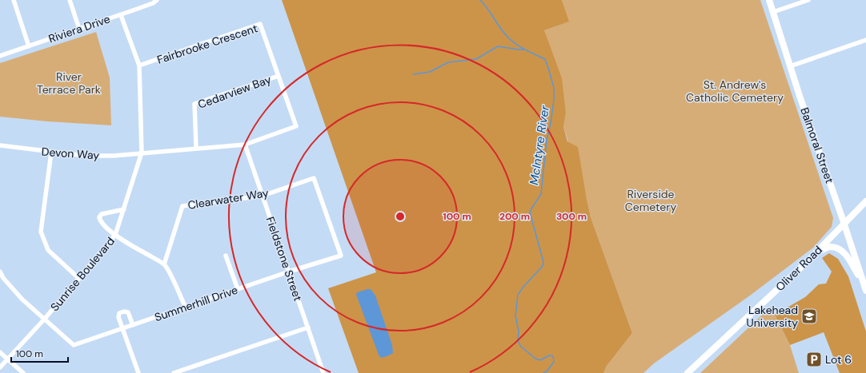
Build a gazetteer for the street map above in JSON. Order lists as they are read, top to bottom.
{
  "streets": {
    "main road": ["Balmoral Street", "Oliver Road"],
    "street": [
      "Riviera Drive",
      "Fairbrooke Crescent",
      "Cedarview Bay",
      "Devon Way",
      "Clearwater Way",
      "Fieldstone Street",
      "Sunrise Boulevard",
      "Summerhill Drive"
    ]
  },
  "crossings": [
    ["Riviera Drive", "Sunrise Boulevard"],
    ["Fairbrooke Crescent", "Cedarview Bay"],
    ["Fairbrooke Crescent", "Devon Way"],
    ["Fairbrooke Crescent", "Fieldstone Street"],
    ["Fairbrooke Crescent", "Sunrise Boulevard"],
    ["Balmoral Street", "Oliver Road"],
    ["Devon Way", "Sunrise Boulevard"],
    ["Clearwater Way", "Fieldstone Street"],
    ["Clearwater Way", "Summerhill Drive"],
    ["Fieldstone Street", "Summerhill Drive"],
    ["Sunrise Boulevard", "Summerhill Drive"]
  ],
  "water": ["McIntyre River"],
  "parks": ["River Terrace Park", "St. Andrew's Catholic Cemetery", "Riverside Cemetery"],
  "places": {
    "school or university": ["Lakehead University"],
    "parking": ["Lot 6"]
  },
  "scale_bar": "100 m",
  "rings": ["100 m", "200 m", "300 m"]
}
